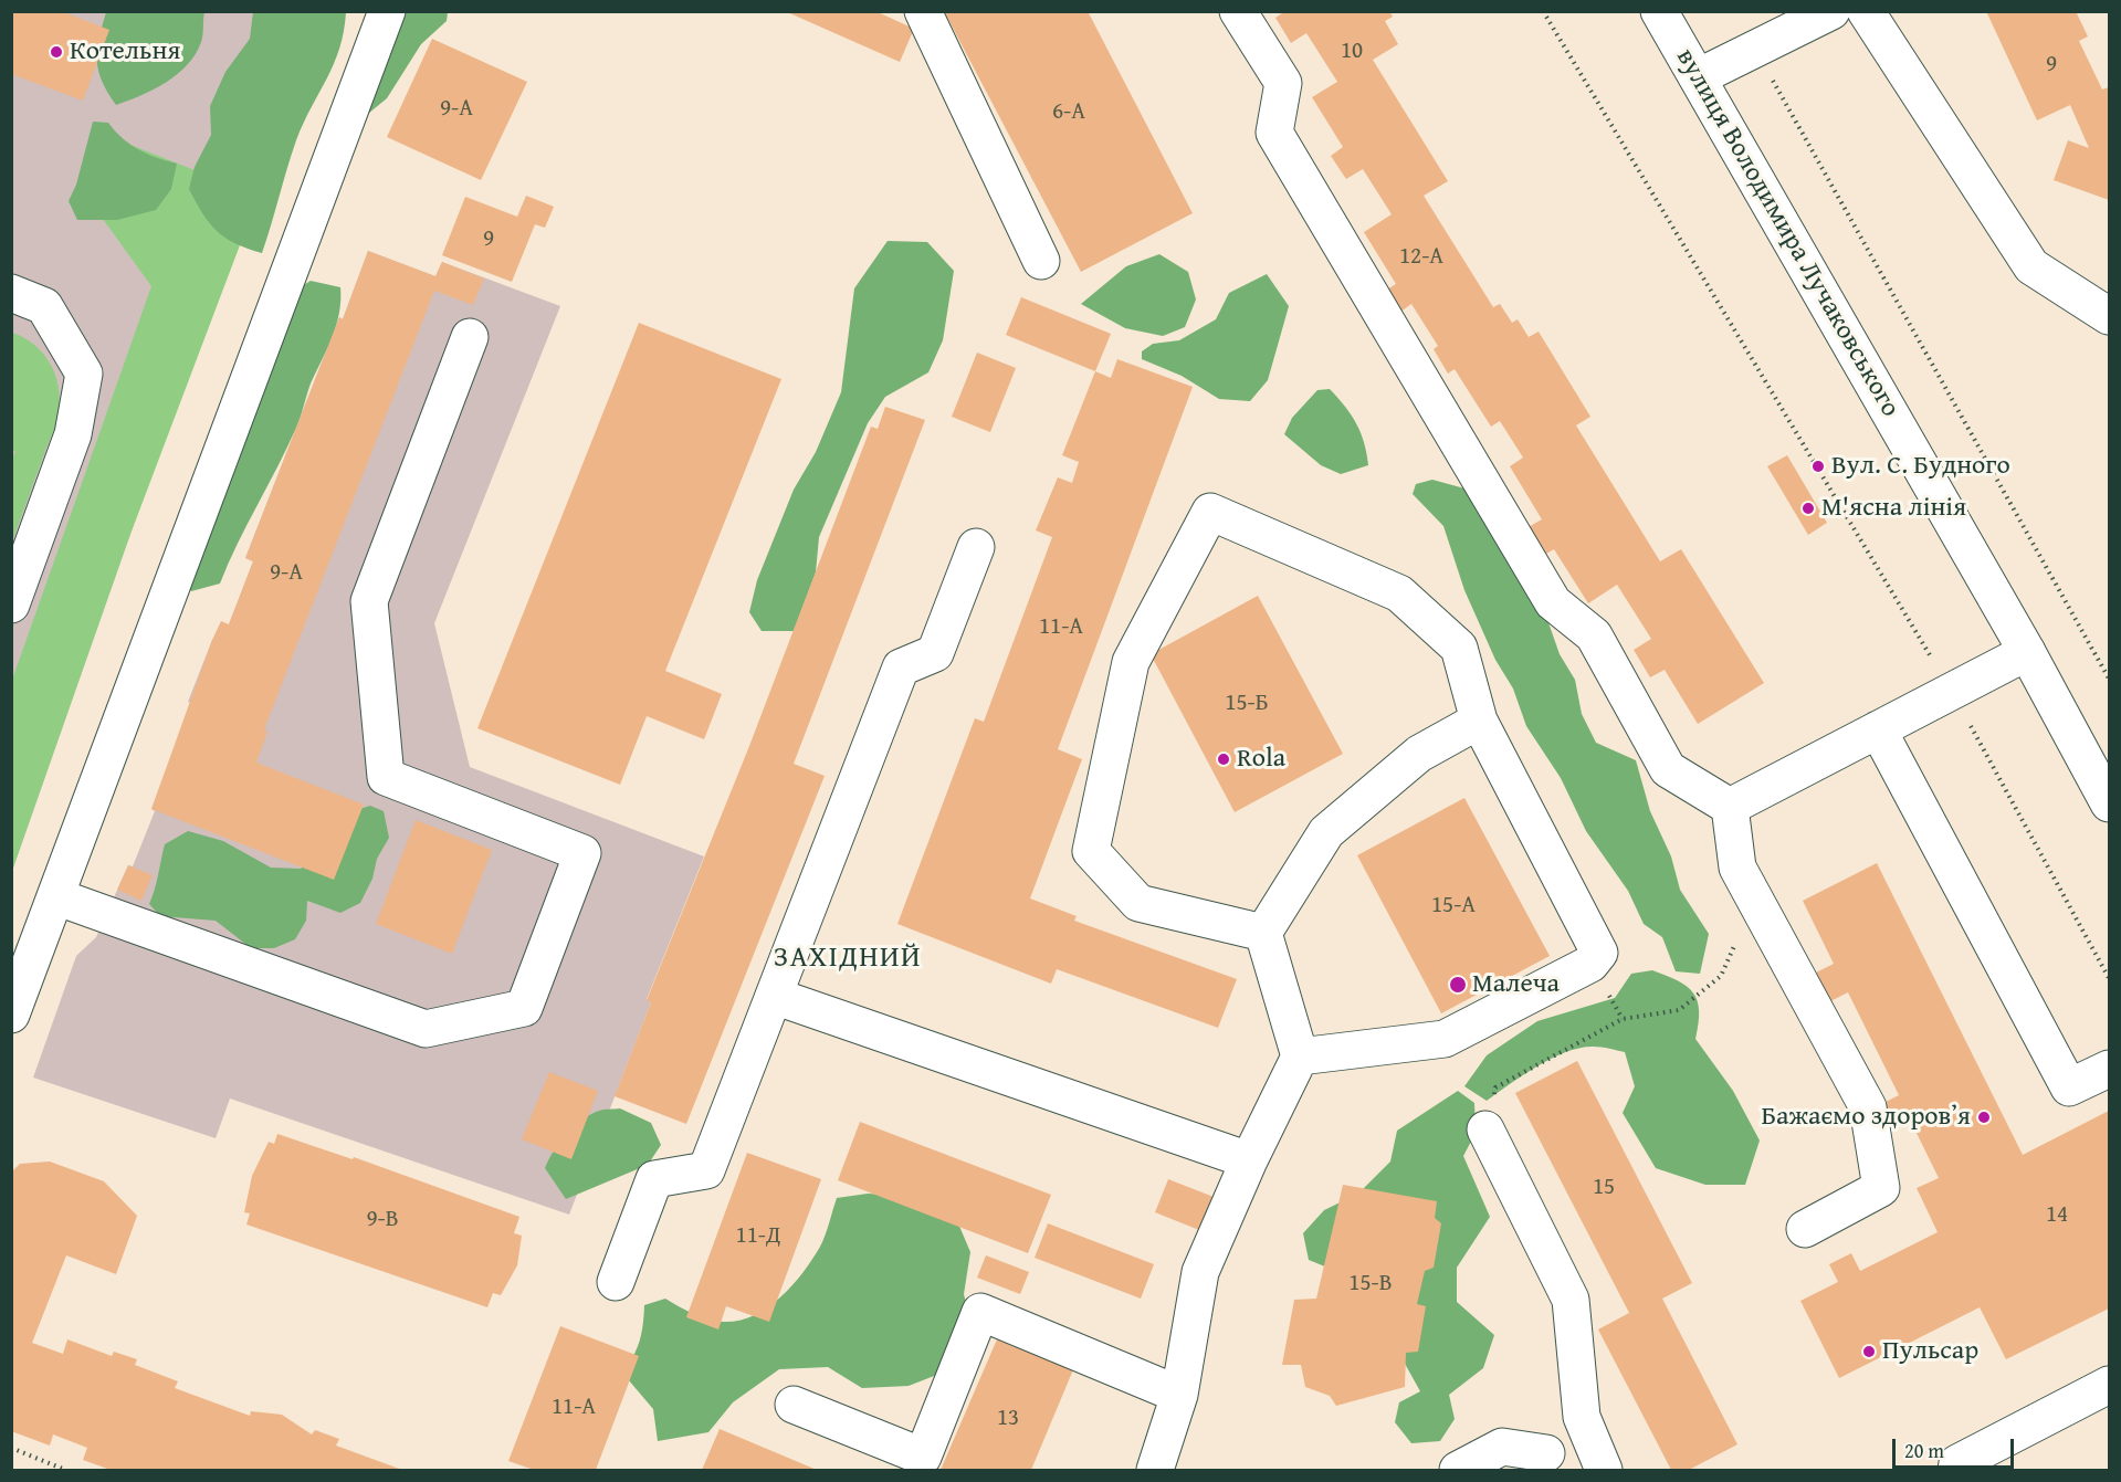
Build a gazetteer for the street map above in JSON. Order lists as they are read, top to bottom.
{
  "streets": {
    "main road": ["вулиця Володимира Лучаковського"]
  },
  "districts": ["ЗАХІДНИЙ"],
  "places": [
    "Котельня",
    "Вул. С. Будного",
    "М'ясна лінія",
    "Rola",
    "Малеча",
    "Бажаємо здоровʼя",
    "Пульсар"
  ],
  "house_numbers": [
    "10",
    "9",
    "9-А",
    "6-А",
    "9",
    "12-А",
    "9-А",
    "11-А",
    "15-Б",
    "15-А",
    "15",
    "14",
    "9-В",
    "11-Д",
    "15-В",
    "11-А",
    "13"
  ],
  "scale_bar": "20 m"
}
